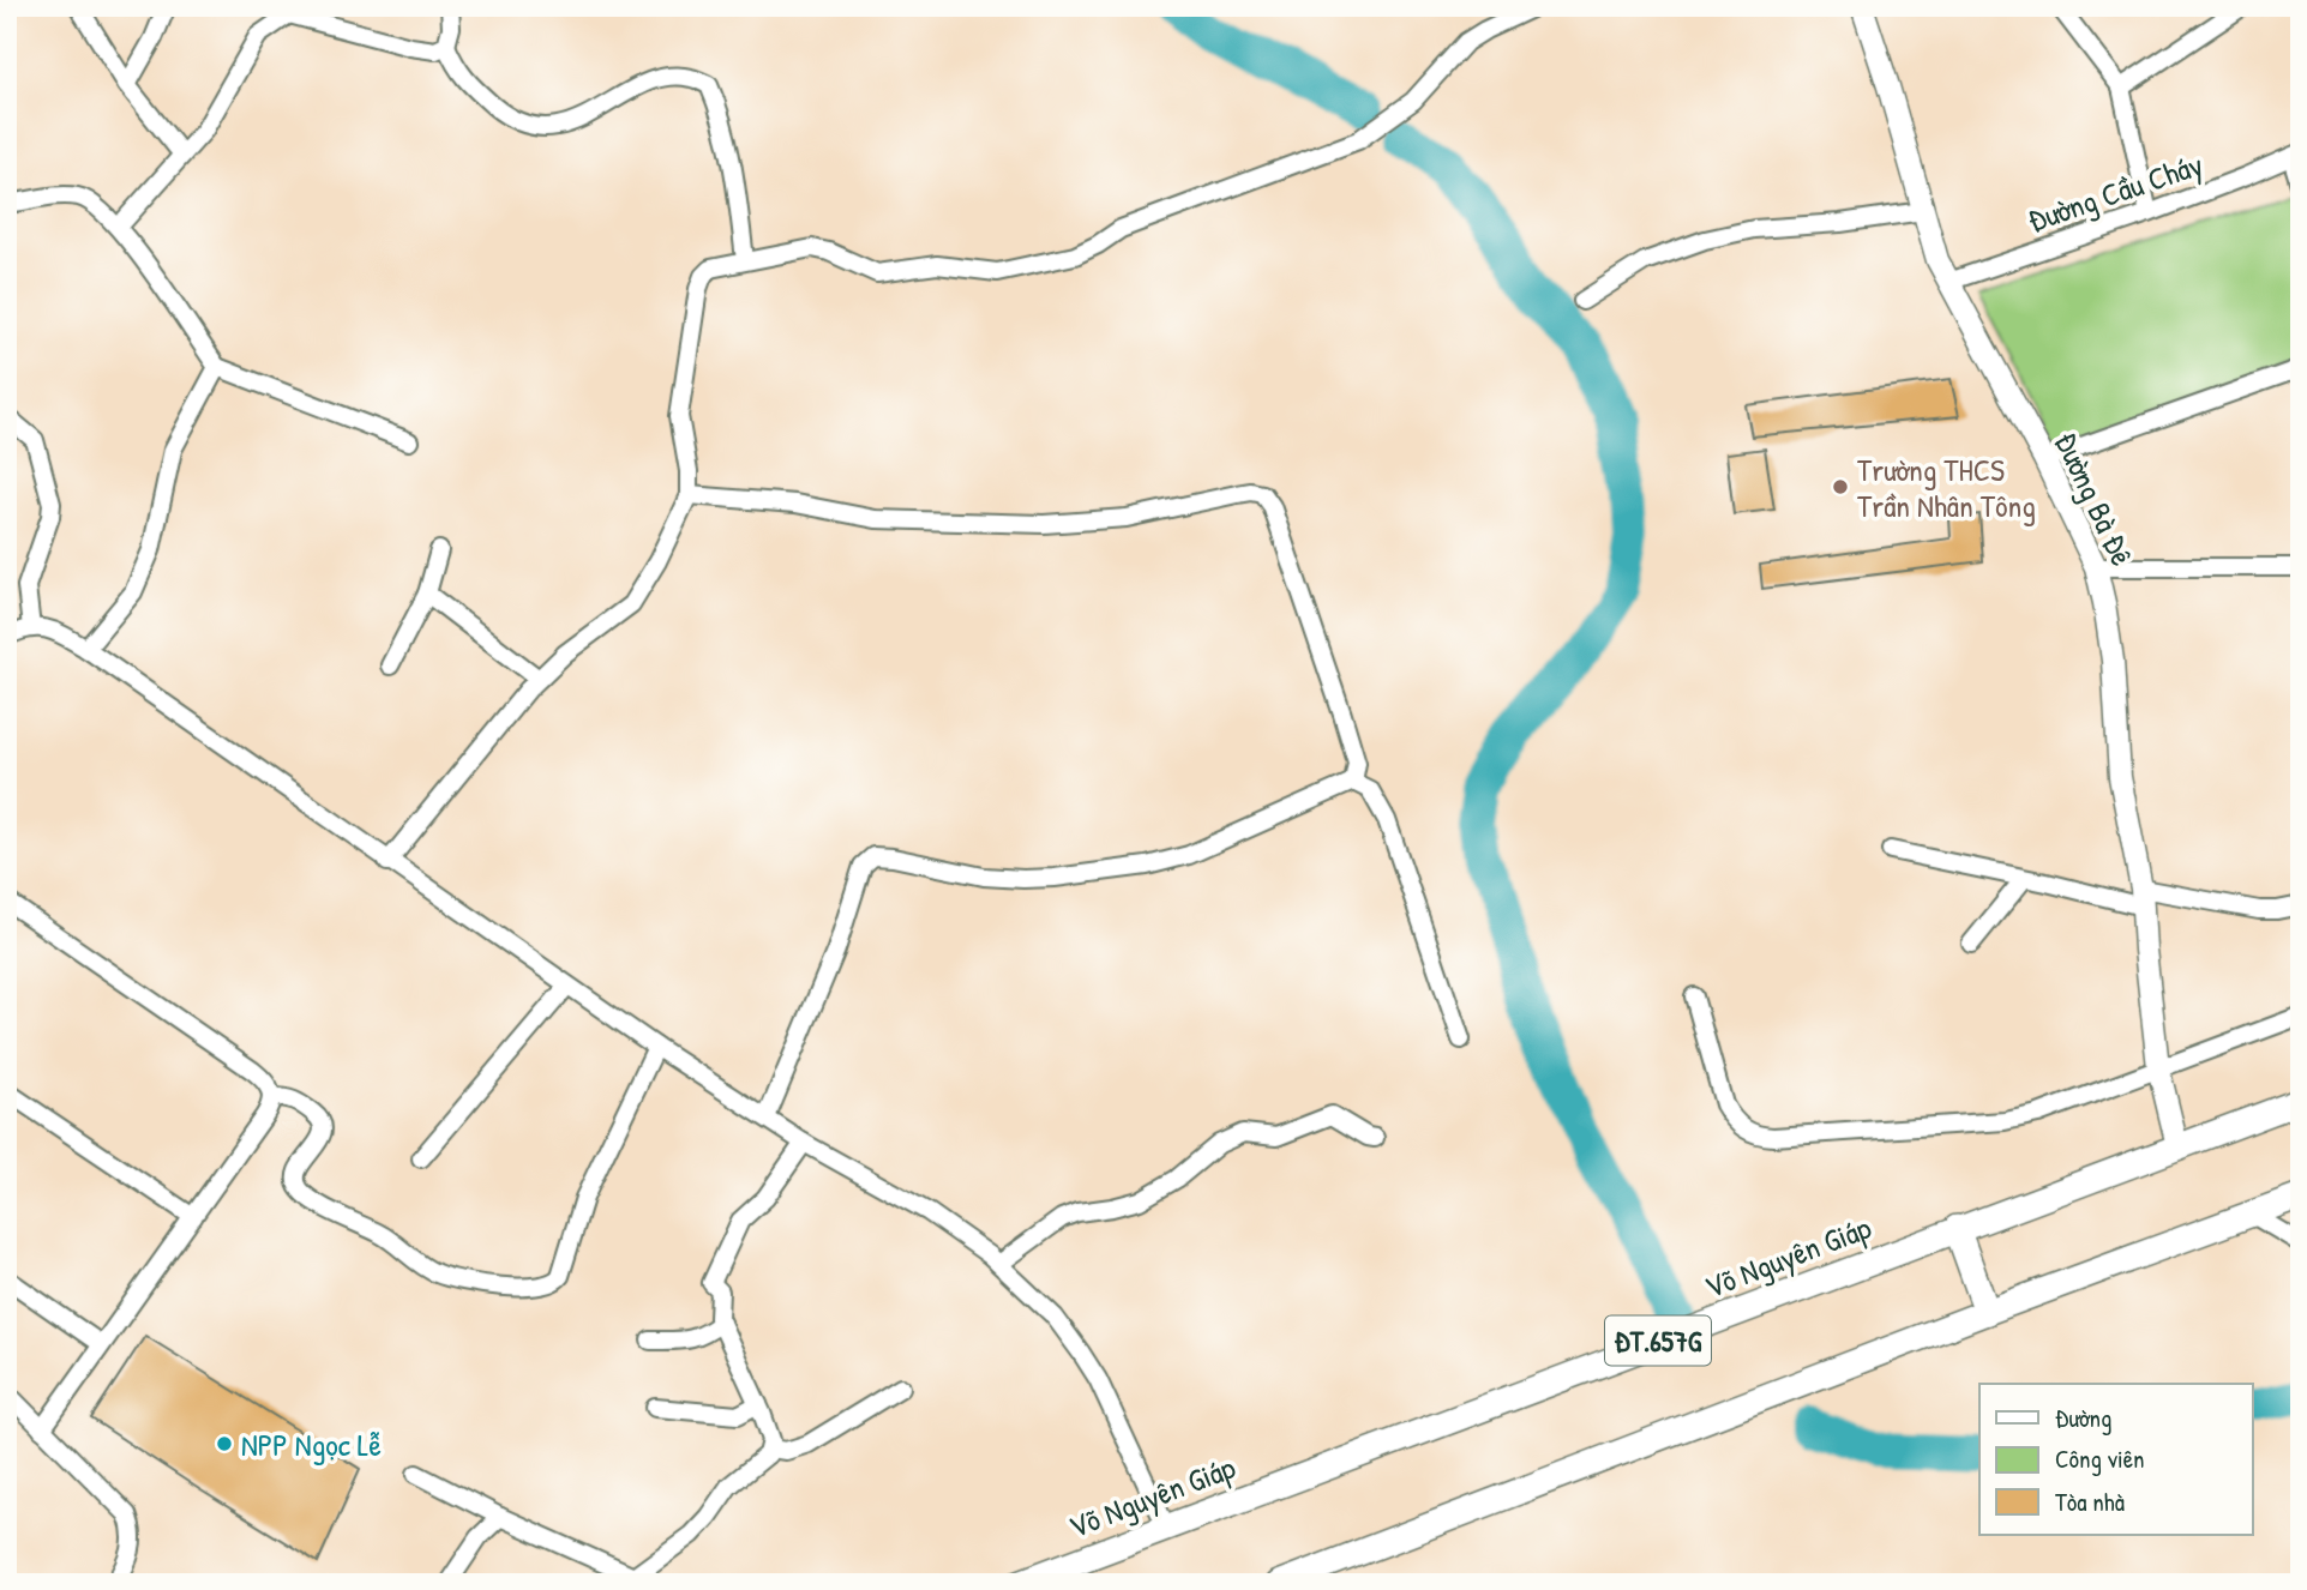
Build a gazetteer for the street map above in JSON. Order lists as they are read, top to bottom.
{
  "streets": {
    "main road": ["Võ Nguyên Giáp", "ĐT.657G"],
    "street": ["Đường Cầu Cháy", "Đường Bà Đê"]
  },
  "crossings": [
    ["Đường Cầu Cháy", "Đường Bà Đê"],
    ["Đường Bà Đê", "Võ Nguyên Giáp"]
  ],
  "places": ["Trường THCS Trần Nhân Tông", "NPP Ngọc Lễ"],
  "legend": ["Đường", "Công viên", "Tòa nhà"]
}
